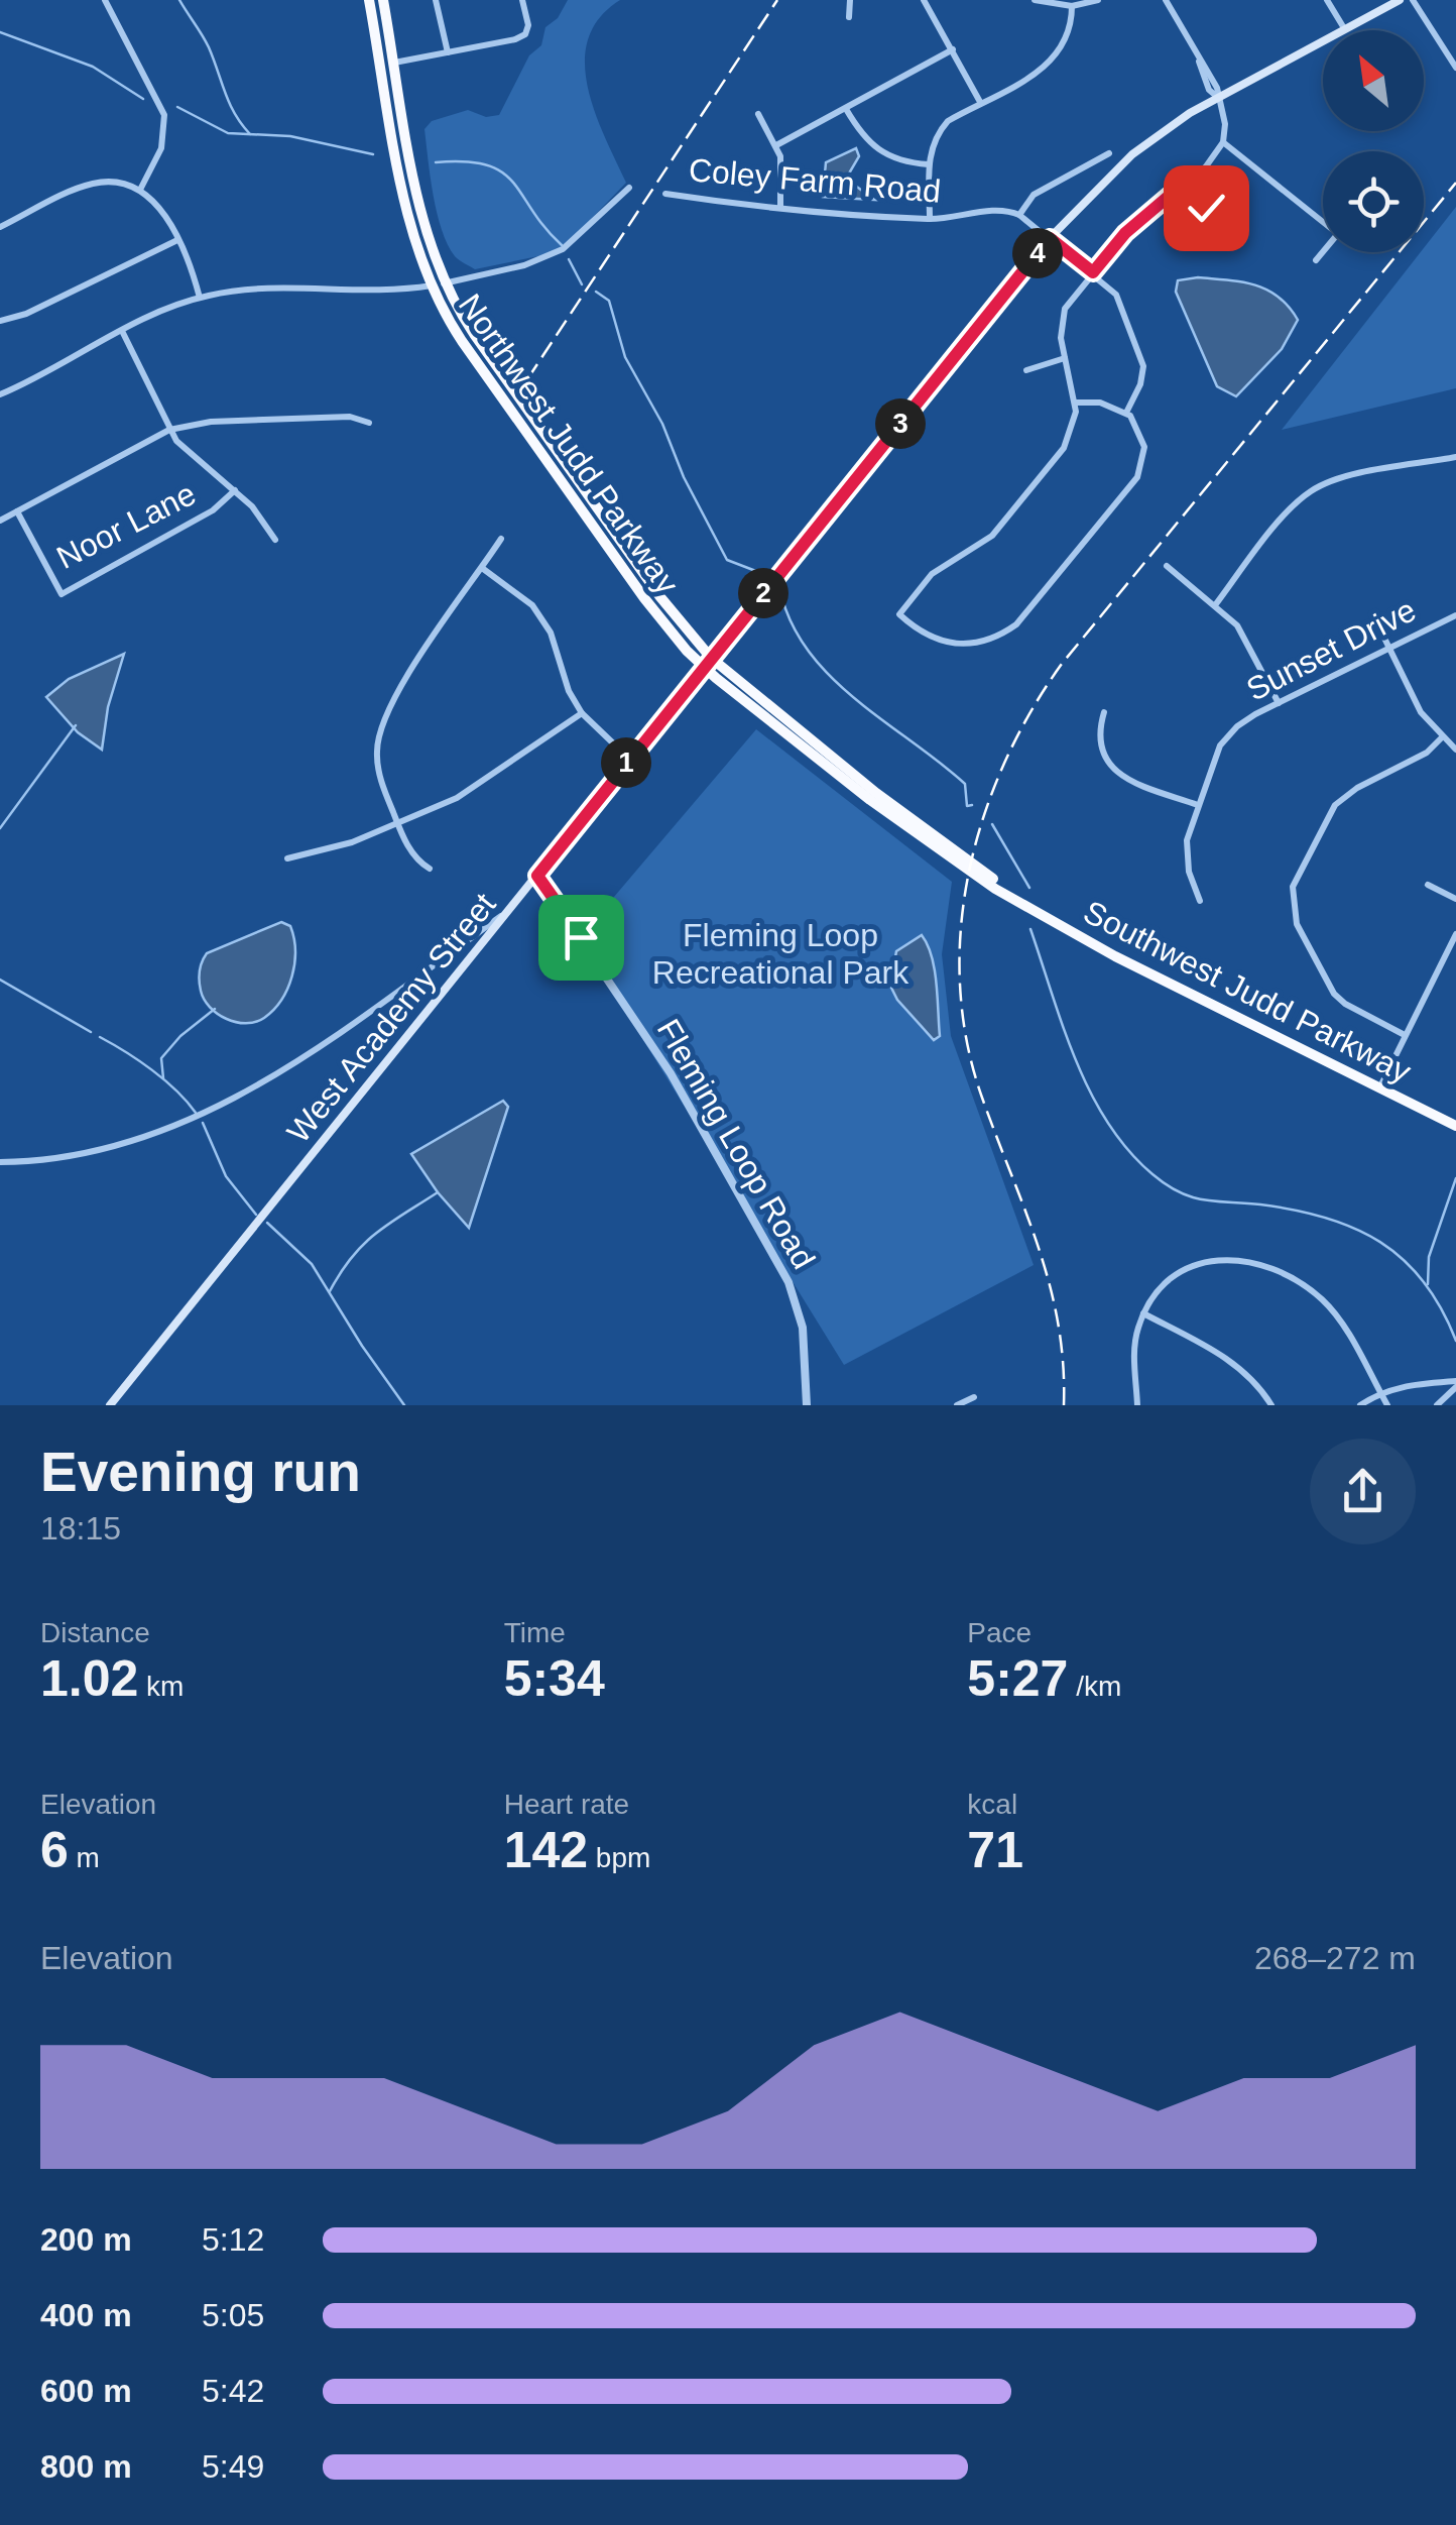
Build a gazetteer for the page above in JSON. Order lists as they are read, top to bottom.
{
  "streets": {
    "highway": ["Northwest Judd Parkway", "Southwest Judd Parkway"],
    "main road": ["West Academy Street"],
    "street": [
      "Coley Farm Road",
      "Noor Lane",
      "Sunset Drive",
      "Fleming Loop Road"
    ]
  },
  "crossings": [
    ["Northwest Judd Parkway", "Southwest Judd Parkway"],
    ["Northwest Judd Parkway", "West Academy Street"],
    ["Southwest Judd Parkway", "West Academy Street"],
    ["West Academy Street", "Fleming Loop Road"]
  ],
  "parks": ["Fleming Loop Recreational Park"],
  "north": "top left",
  "page": {
    "pins": [
      "4",
      "3",
      "2",
      "1"
    ],
    "heading": ["Evening run", "18:15"],
    "stats": [
      ["Distance", "1.02 km"],
      ["Time", "5:34"],
      ["Pace", "5:27 /km"],
      ["Elevation", "6 m"],
      ["Heart rate", "142 bpm"],
      ["kcal", "71"]
    ],
    "chart": ["Elevation", "268–272 m"],
    "list": [
      {
        "name": "200 m",
        "note": "5:12"
      },
      {
        "name": "400 m",
        "note": "5:05"
      },
      {
        "name": "600 m",
        "note": "5:42"
      },
      {
        "name": "800 m",
        "note": "5:49"
      }
    ]
  }
}
